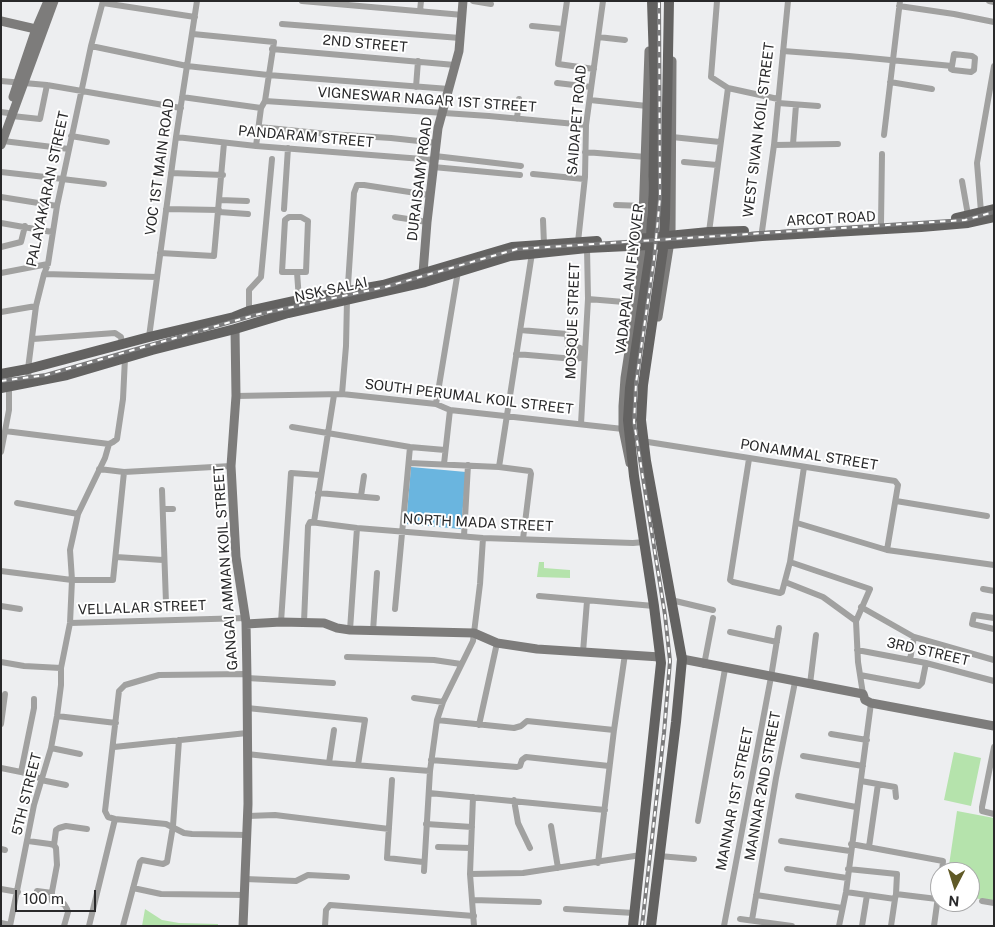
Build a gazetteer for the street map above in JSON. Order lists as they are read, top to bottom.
{
  "streets": {
    "main road": [
      "WEST SIVAN KOIL STREET",
      "ARCOT ROAD",
      "VADAPALANI FLYOVER",
      "NSK SALAI"
    ],
    "street": [
      "2ND STREET",
      "VIGNESWAR NAGAR 1ST STREET",
      "SAIDAPET ROAD",
      "PANDARAM STREET",
      "VOC 1ST MAIN ROAD",
      "DURAISAMY ROAD",
      "PALAYAKARAN STREET",
      "MOSQUE STREET",
      "SOUTH PERUMAL KOIL STREET",
      "PONAMMAL STREET",
      "NORTH MADA STREET",
      "GANGAI AMMAN KOIL STREET",
      "VELLALAR STREET",
      "3RD STREET",
      "MANNAR 2ND STREET",
      "5TH STREET",
      "MANNAR 1ST STREET"
    ]
  },
  "crossings": [
    ["2ND STREET", "VOC 1ST MAIN ROAD"],
    ["2ND STREET", "DURAISAMY ROAD"],
    ["VIGNESWAR NAGAR 1ST STREET", "SAIDAPET ROAD"],
    ["VIGNESWAR NAGAR 1ST STREET", "DURAISAMY ROAD"],
    ["WEST SIVAN KOIL STREET", "ARCOT ROAD"],
    ["PANDARAM STREET", "VOC 1ST MAIN ROAD"],
    ["PANDARAM STREET", "DURAISAMY ROAD"],
    ["DURAISAMY ROAD", "NSK SALAI"],
    ["PALAYAKARAN STREET", "NSK SALAI"],
    ["VADAPALANI FLYOVER", "NORTH MADA STREET"],
    ["NSK SALAI", "MOSQUE STREET"],
    ["NSK SALAI", "GANGAI AMMAN KOIL STREET"],
    ["NSK SALAI", "5TH STREET"],
    ["MOSQUE STREET", "SOUTH PERUMAL KOIL STREET"],
    ["SOUTH PERUMAL KOIL STREET", "GANGAI AMMAN KOIL STREET"],
    ["GANGAI AMMAN KOIL STREET", "VELLALAR STREET"],
    ["VELLALAR STREET", "5TH STREET"]
  ],
  "scale_bar": "100 m",
  "north": "bottom"
}
